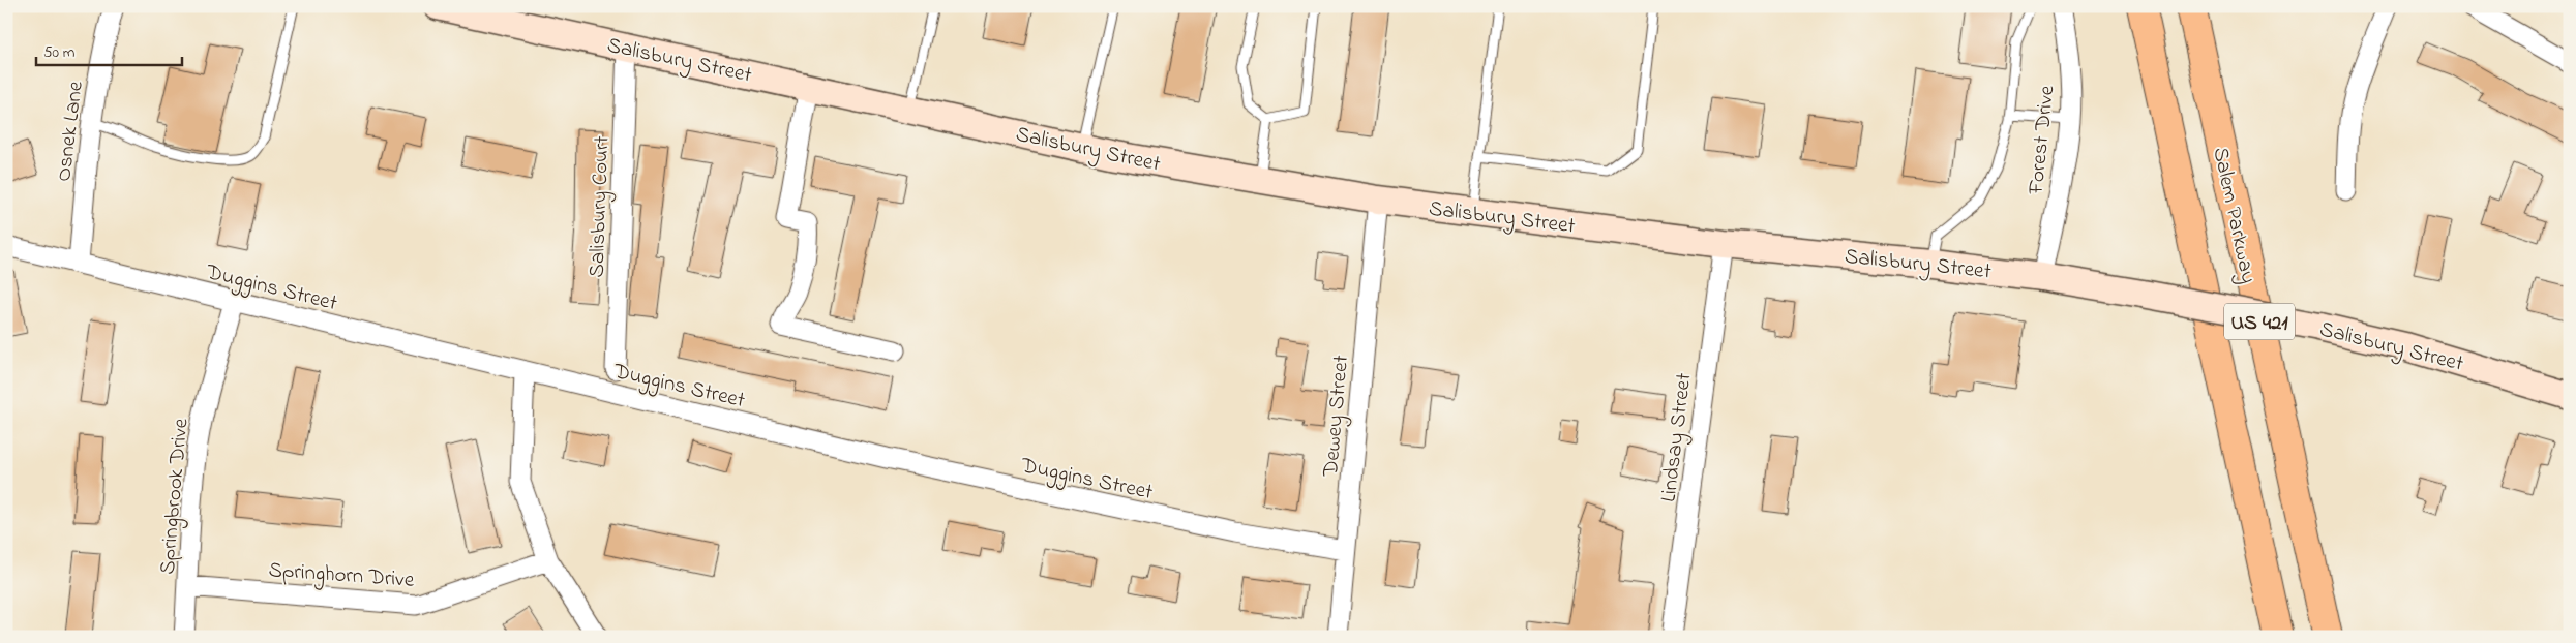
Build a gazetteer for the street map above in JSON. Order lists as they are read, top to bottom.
{
  "streets": {
    "highway": ["Salem Parkway", "US 421"],
    "main road": ["Salisbury Street"],
    "street": [
      "Osnek Lane",
      "Forest Drive",
      "Salisbury Court",
      "Duggins Street",
      "Dewey Street",
      "Lindsay Street",
      "Springbrook Drive",
      "Springhorn Drive"
    ]
  },
  "crossings": [
    ["Salisbury Street", "Forest Drive"],
    ["Salisbury Street", "Salisbury Court"],
    ["Salisbury Street", "Dewey Street"],
    ["Salisbury Street", "Lindsay Street"],
    ["Osnek Lane", "Duggins Street"],
    ["Duggins Street", "Dewey Street"],
    ["Duggins Street", "Springbrook Drive"],
    ["Springbrook Drive", "Springhorn Drive"]
  ],
  "scale_bar": "50 m"
}
